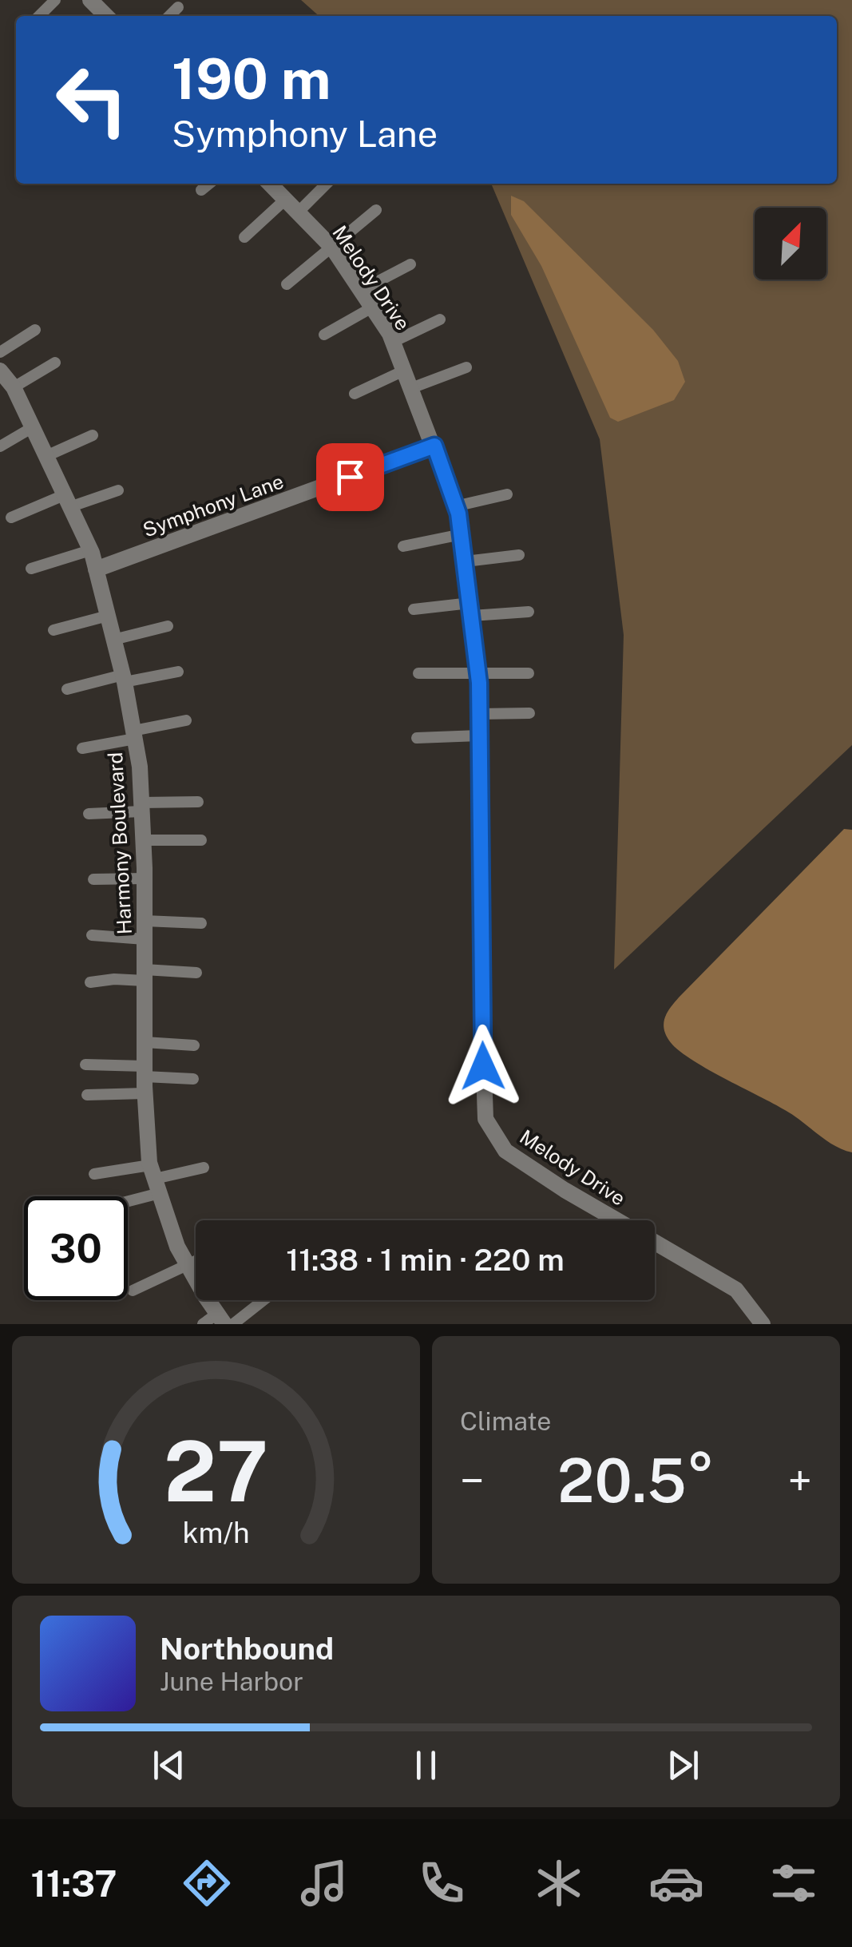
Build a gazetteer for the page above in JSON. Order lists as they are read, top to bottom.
{
  "streets": {
    "street": ["Melody Drive", "Symphony Lane", "Harmony Boulevard"]
  },
  "crossings": [
    ["Melody Drive", "Symphony Lane"],
    ["Symphony Lane", "Harmony Boulevard"]
  ],
  "north": "top right",
  "page": {
    "turn": ["190 m", "Symphony Lane"],
    "limit": "30",
    "trip": "11:38 · 1 min · 220 m",
    "tile": "Climate",
    "heat": ["−", "20.5°", "+"],
    "song": ["Northbound", "June Harbor"],
    "tabs": "11:37",
    "gauge": ["27", "km/h"]
  }
}
